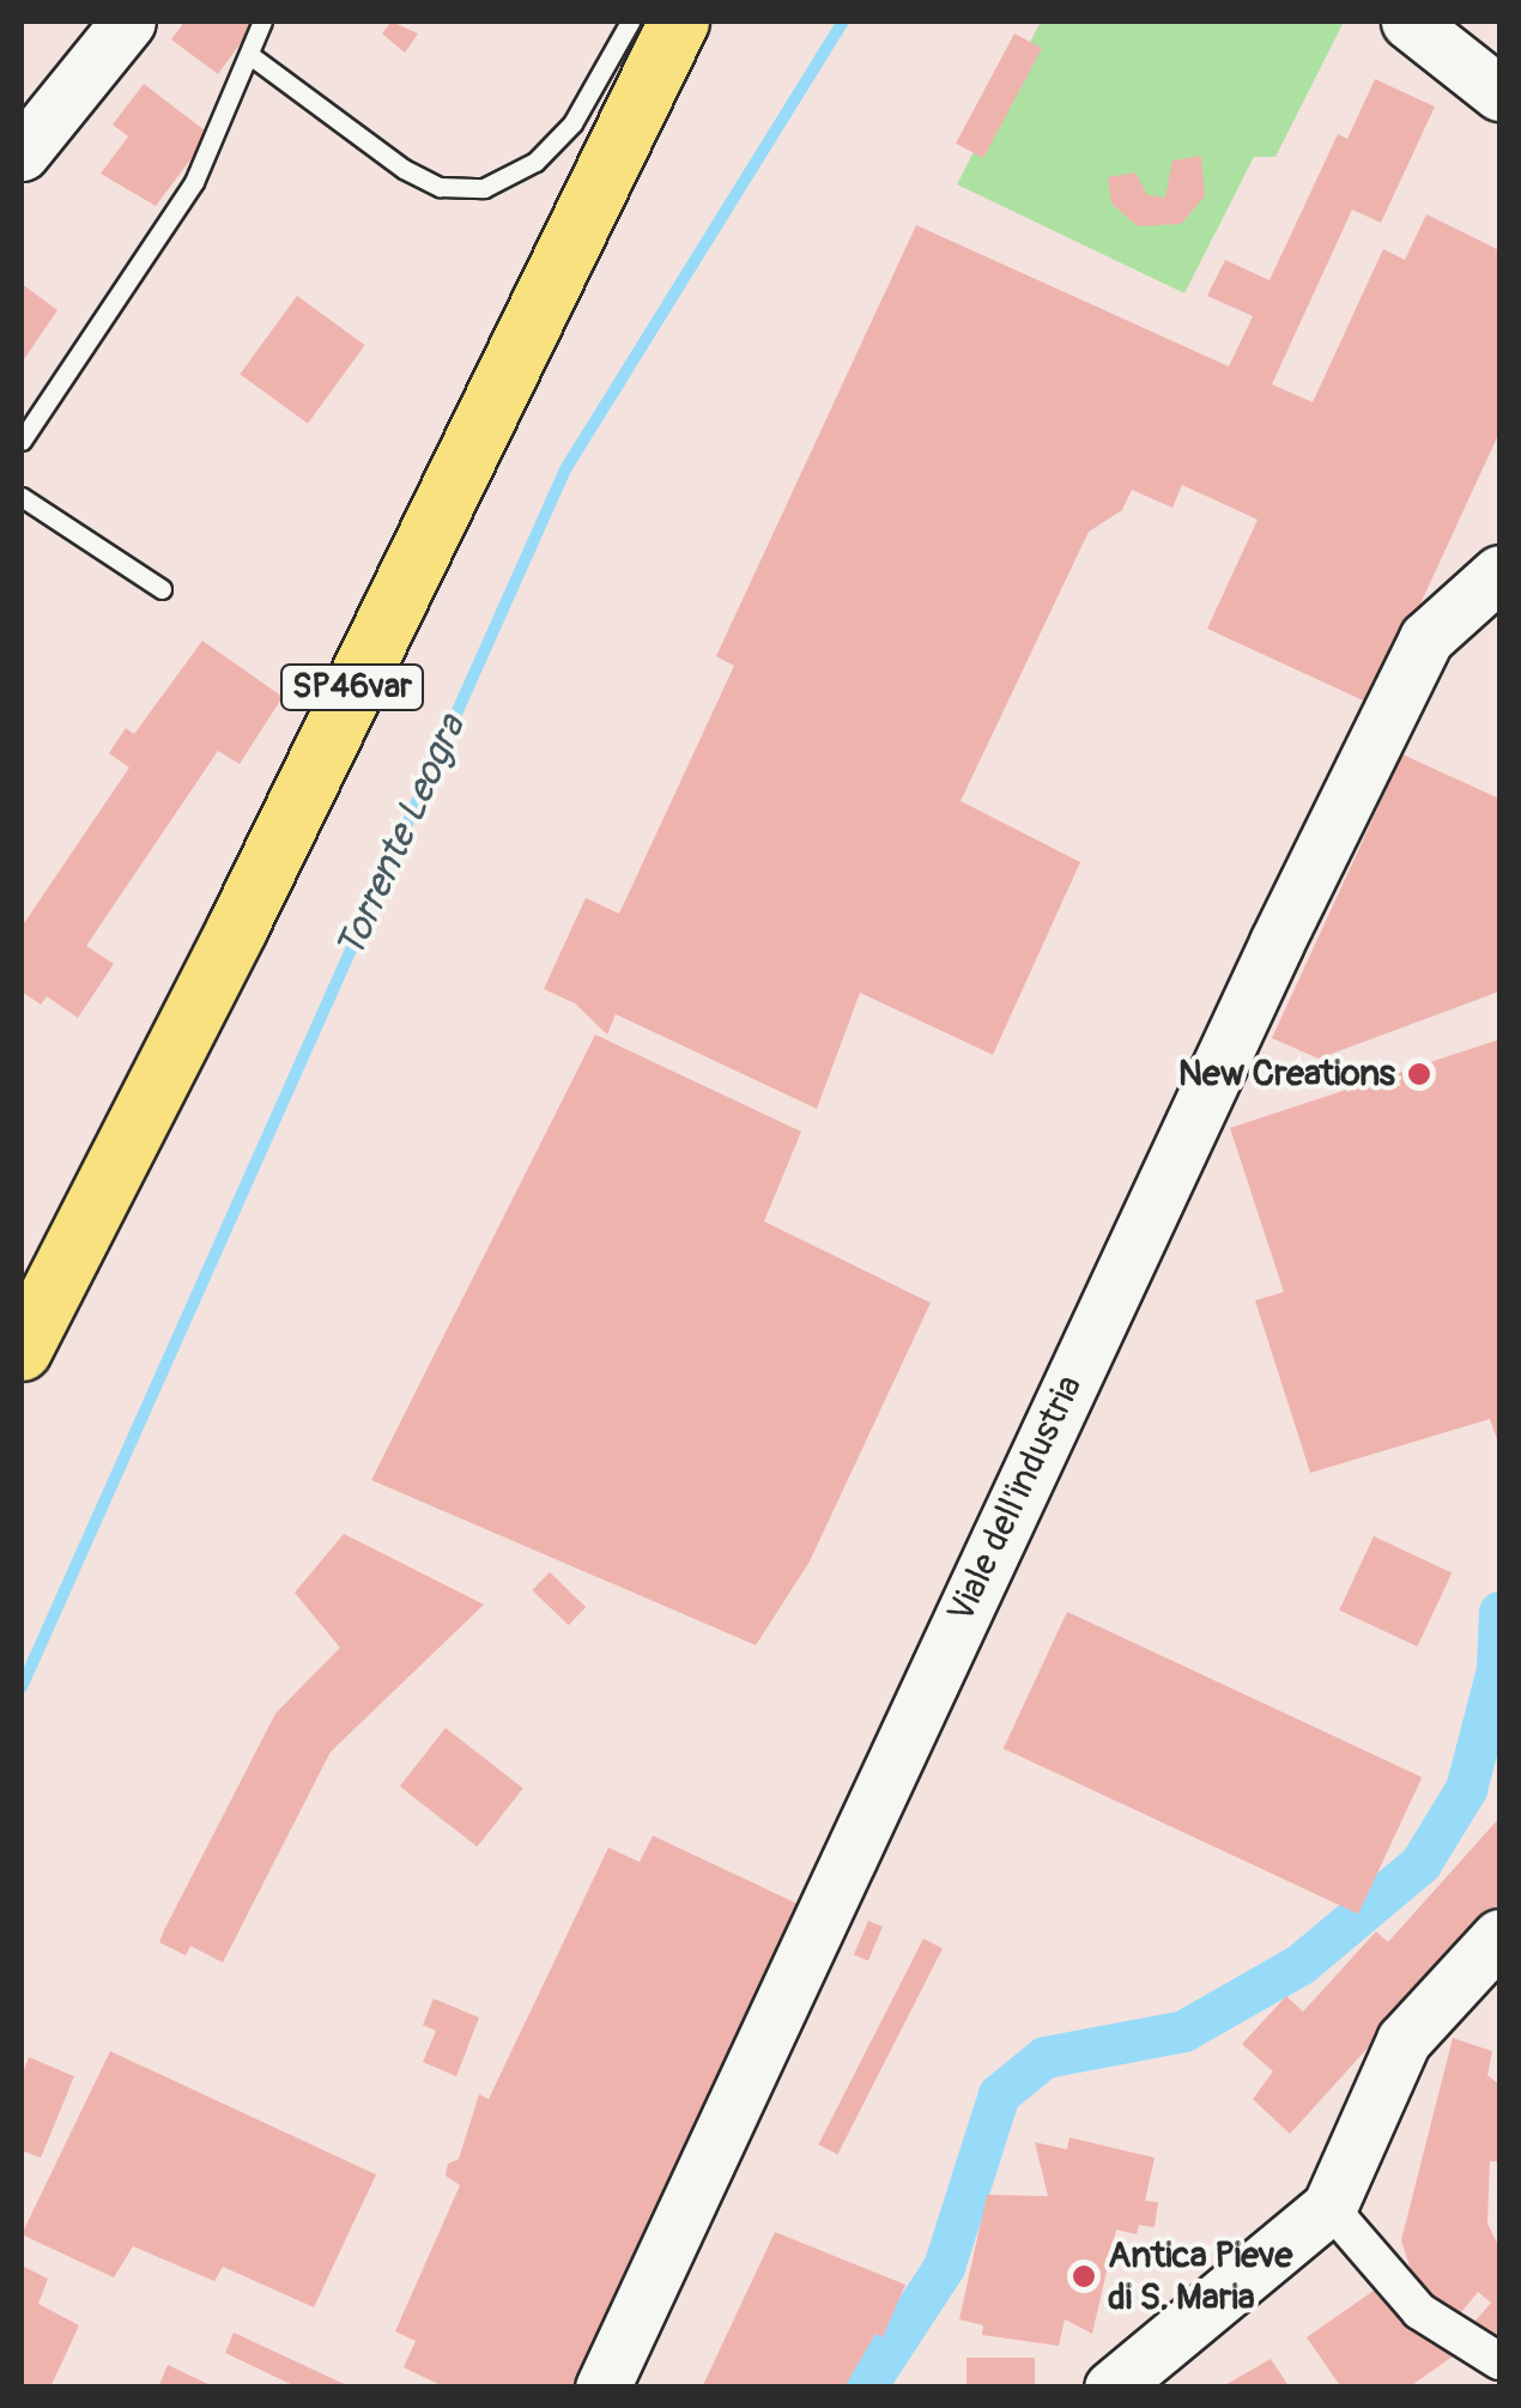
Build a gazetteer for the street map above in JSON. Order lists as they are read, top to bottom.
{
  "streets": {
    "main road": ["SP46var"],
    "street": ["Viale dell'industria"]
  },
  "water": ["Torrente Leogra"],
  "places": ["New Creations", "Antica Pieve di S. Maria"]
}
